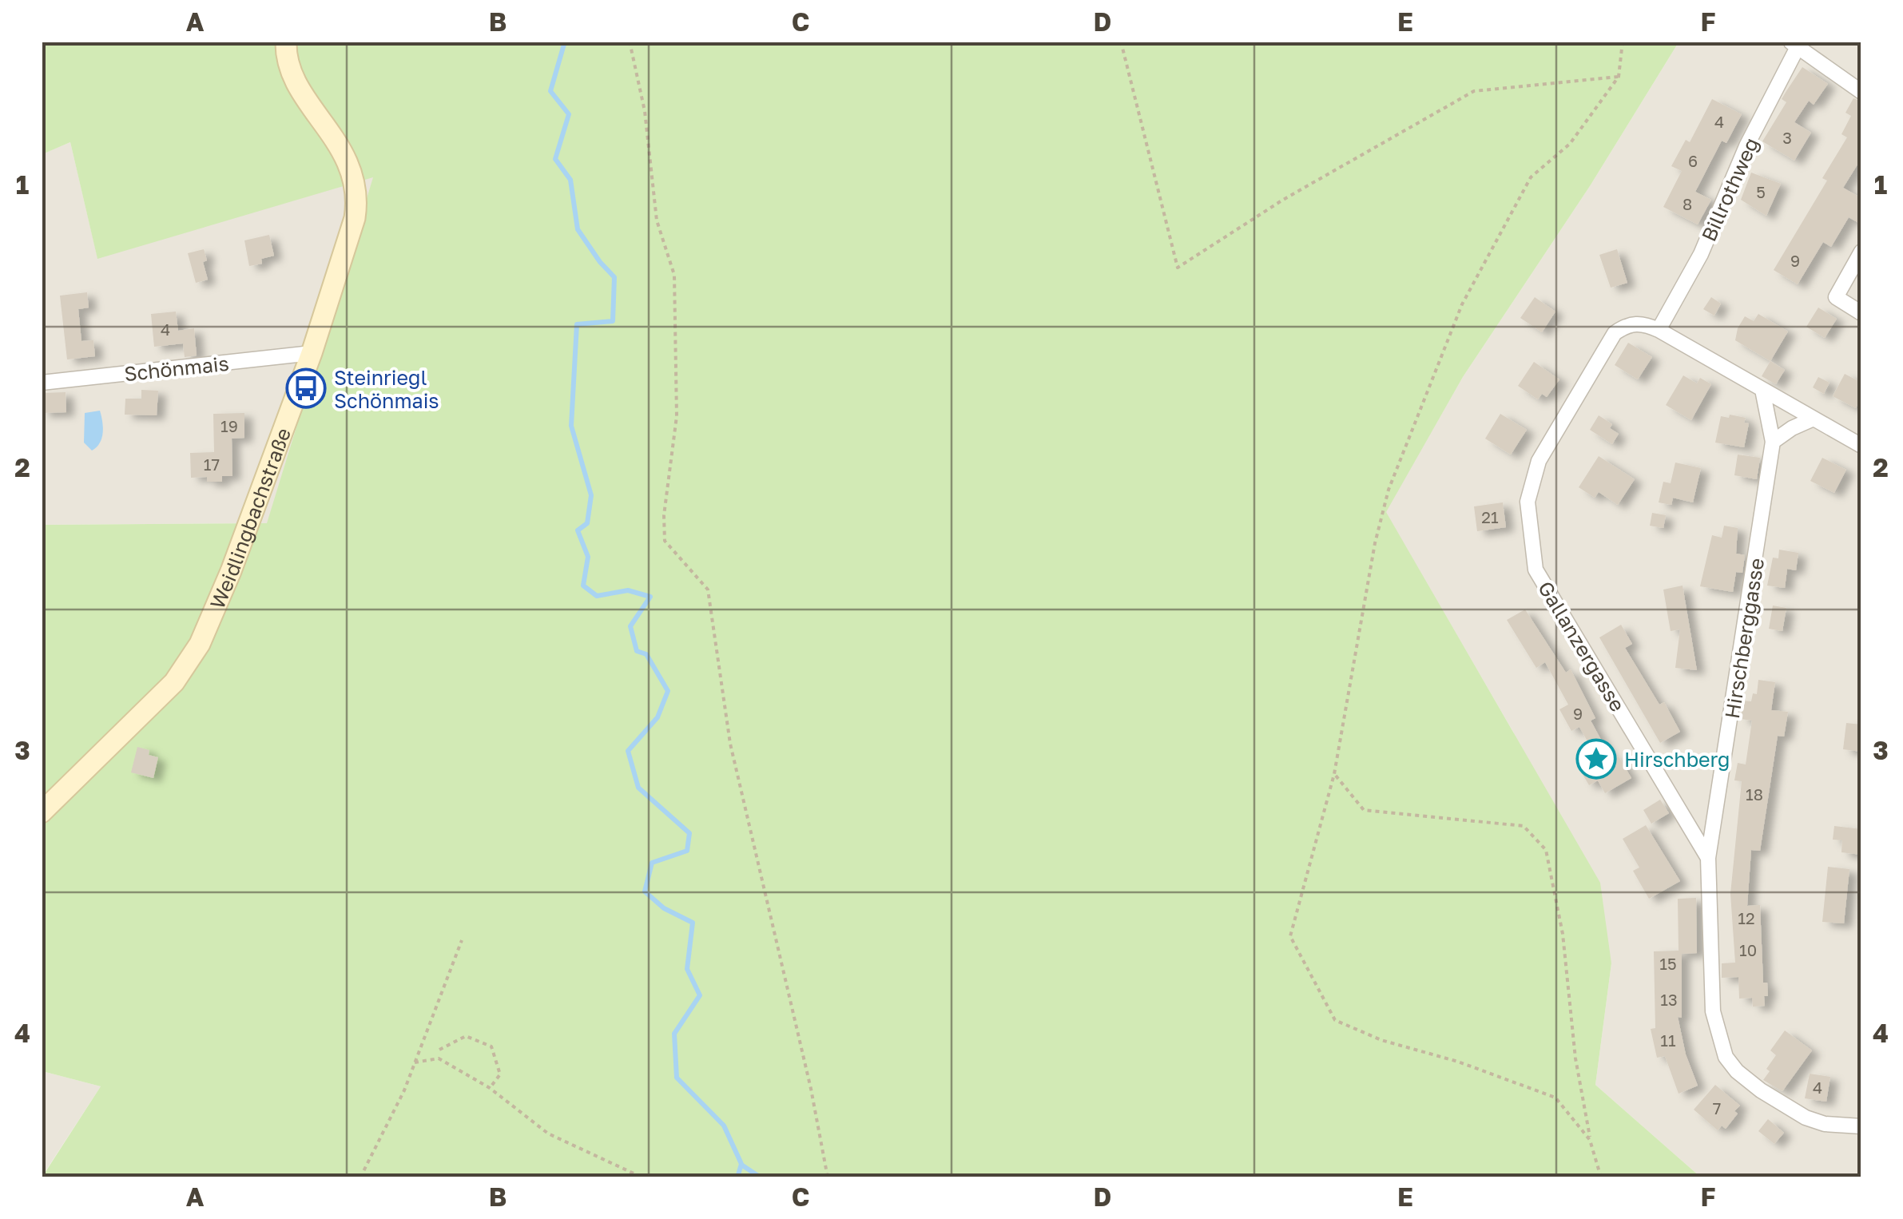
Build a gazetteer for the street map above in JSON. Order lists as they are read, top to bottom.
{
  "streets": {
    "main road": ["Weidlingbachstraße"],
    "street": [
      "Billrothweg",
      "Schönmais",
      "Hirschberggasse",
      "Gallanzergasse"
    ]
  },
  "crossings": [
    ["Billrothweg", "Gallanzergasse"],
    ["Schönmais", "Weidlingbachstraße"],
    ["Hirschberggasse", "Gallanzergasse"]
  ],
  "places": {
    "bus stop": ["Steinriegl Schönmais"],
    "place": ["Hirschberg"]
  },
  "house_numbers": [
    "4",
    "3",
    "6",
    "5",
    "8",
    "9",
    "4",
    "19",
    "17",
    "21",
    "9",
    "18",
    "12",
    "10",
    "15",
    "13",
    "11",
    "4",
    "7"
  ],
  "grid": {
    "columns": [
      "A",
      "B",
      "C",
      "D",
      "E",
      "F"
    ],
    "rows": [
      "1",
      "2",
      "3",
      "4"
    ]
  }
}
